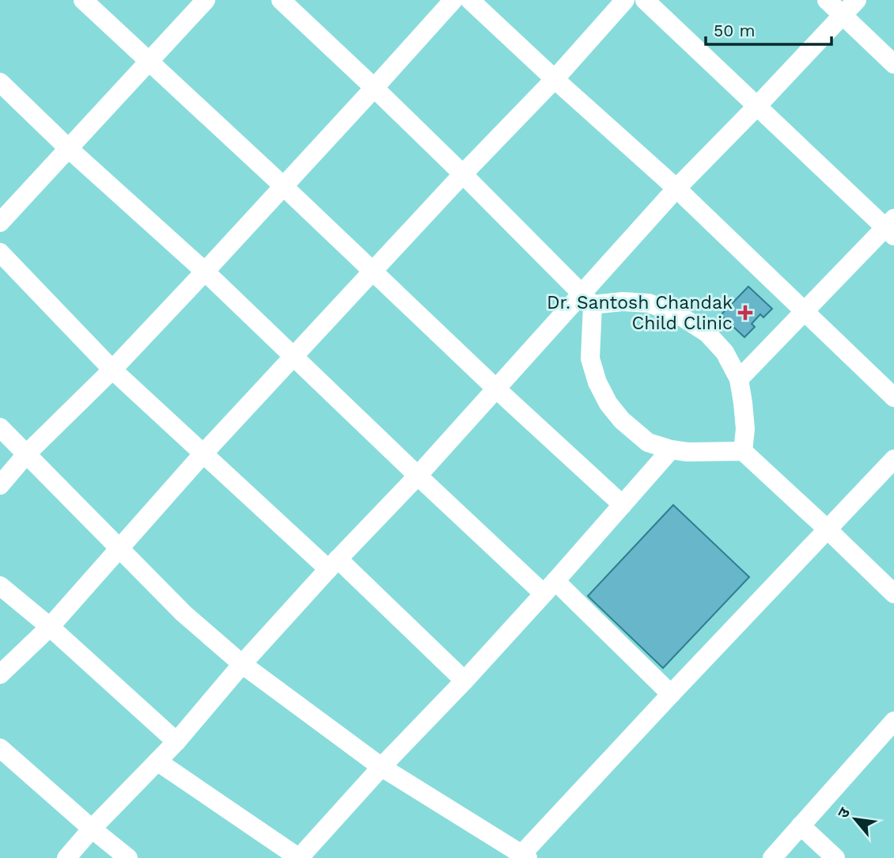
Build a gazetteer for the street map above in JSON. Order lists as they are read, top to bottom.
{
  "places": {
    "health": ["Dr. Santosh Chandak Child Clinic"]
  },
  "scale_bar": "50 m",
  "north": "top left"
}
